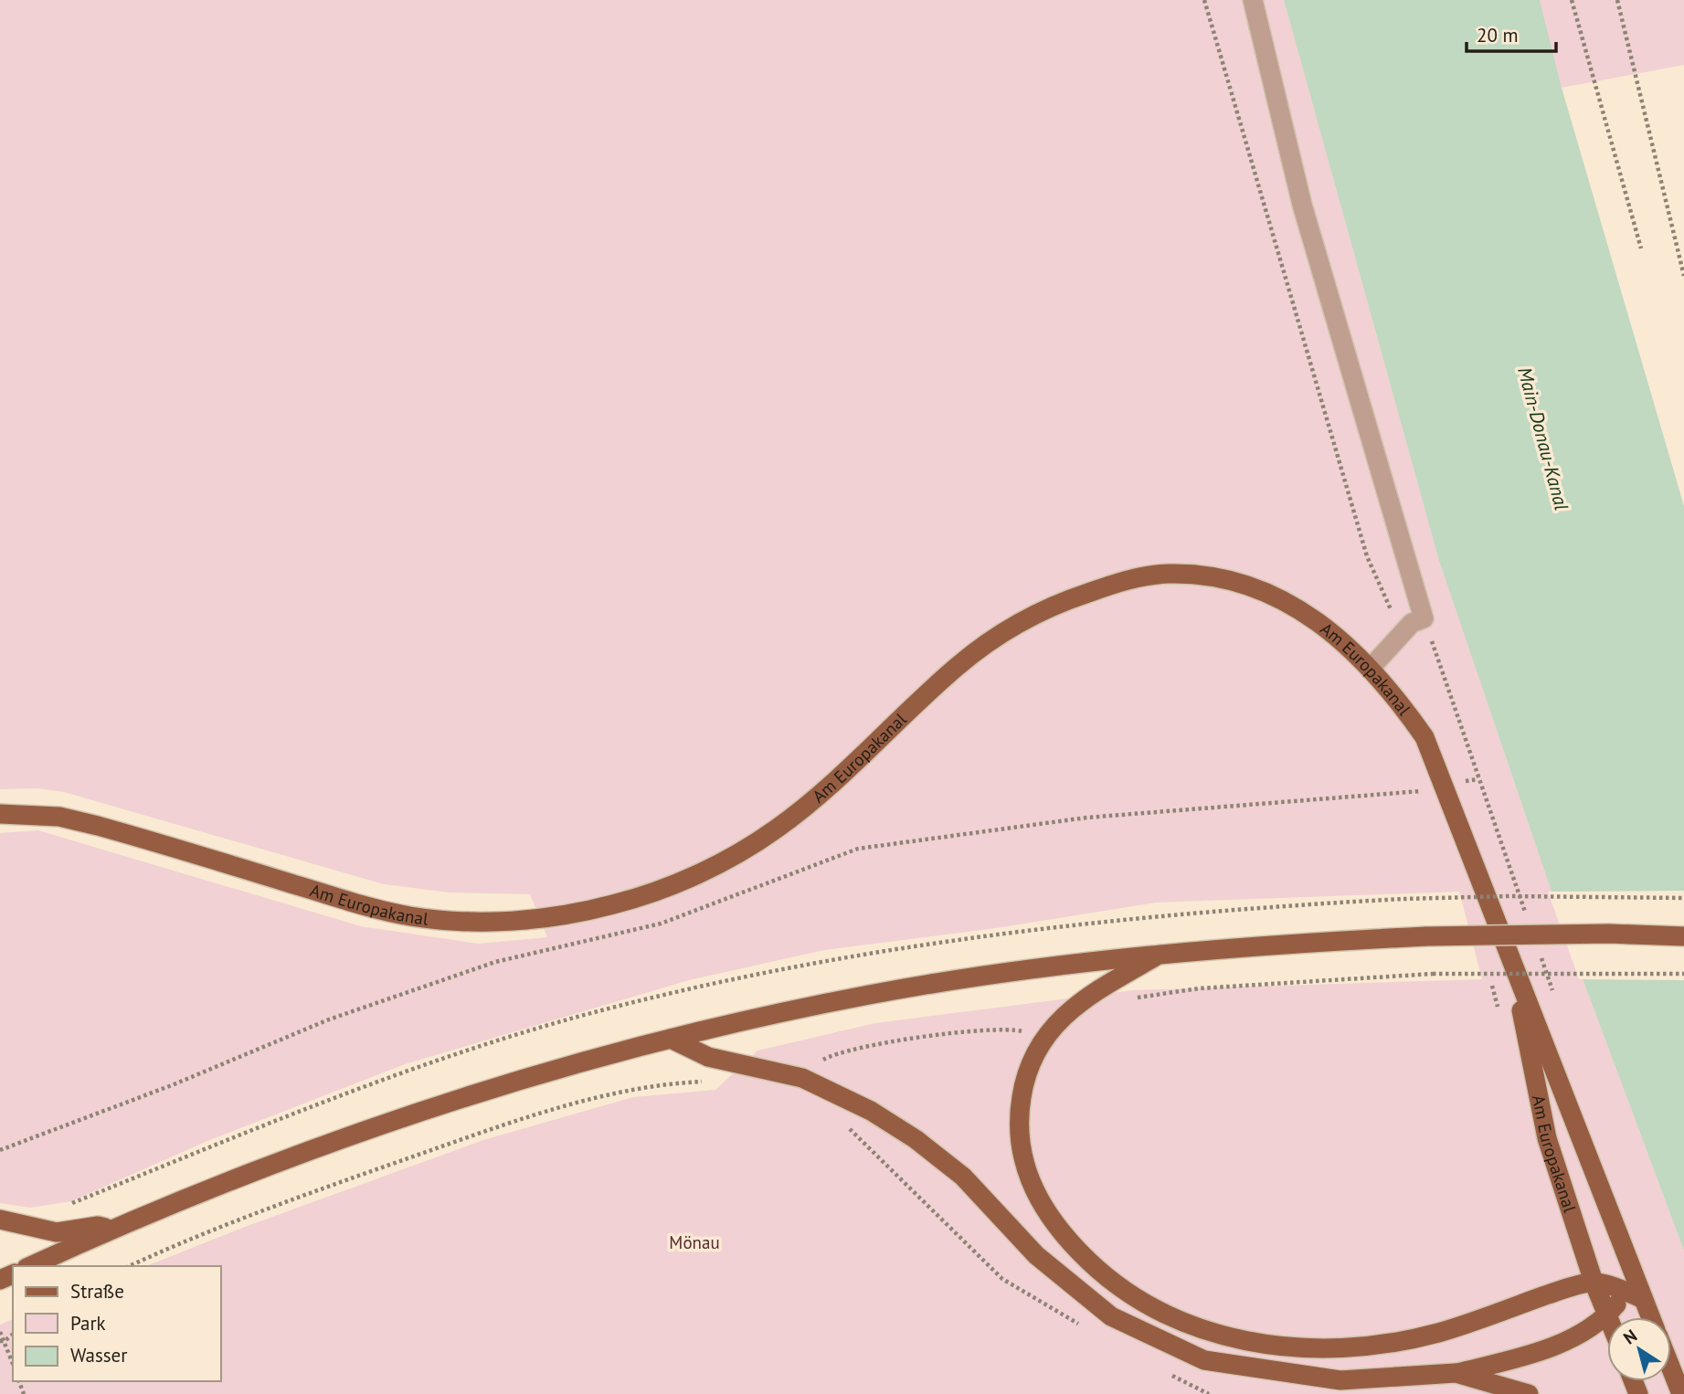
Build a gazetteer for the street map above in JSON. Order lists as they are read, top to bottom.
{
  "streets": {
    "main road": ["Am Europakanal"]
  },
  "water": ["Main-Donau-Kanal"],
  "parks": ["Mönau"],
  "legend": ["Straße", "Park", "Wasser"],
  "scale_bar": "20 m",
  "north": "top left"
}
